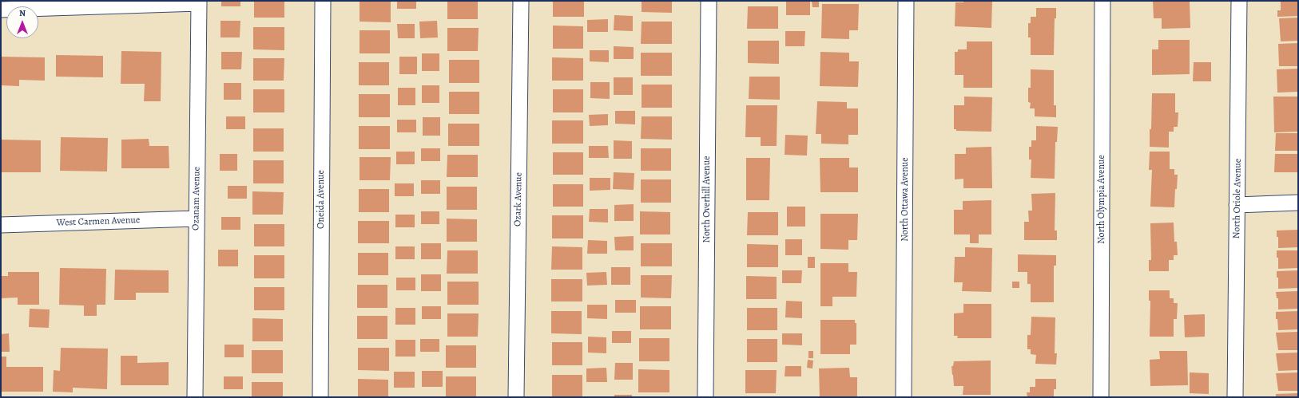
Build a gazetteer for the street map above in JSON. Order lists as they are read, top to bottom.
{
  "streets": {
    "street": [
      "Ozanam Avenue",
      "North Oriole Avenue",
      "Oneida Avenue",
      "Ozark Avenue",
      "North Overhill Avenue",
      "North Ottawa Avenue",
      "North Olympia Avenue",
      "West Carmen Avenue"
    ]
  },
  "crossings": [
    ["Ozanam Avenue", "West Carmen Avenue"]
  ],
  "north": "top"
}
